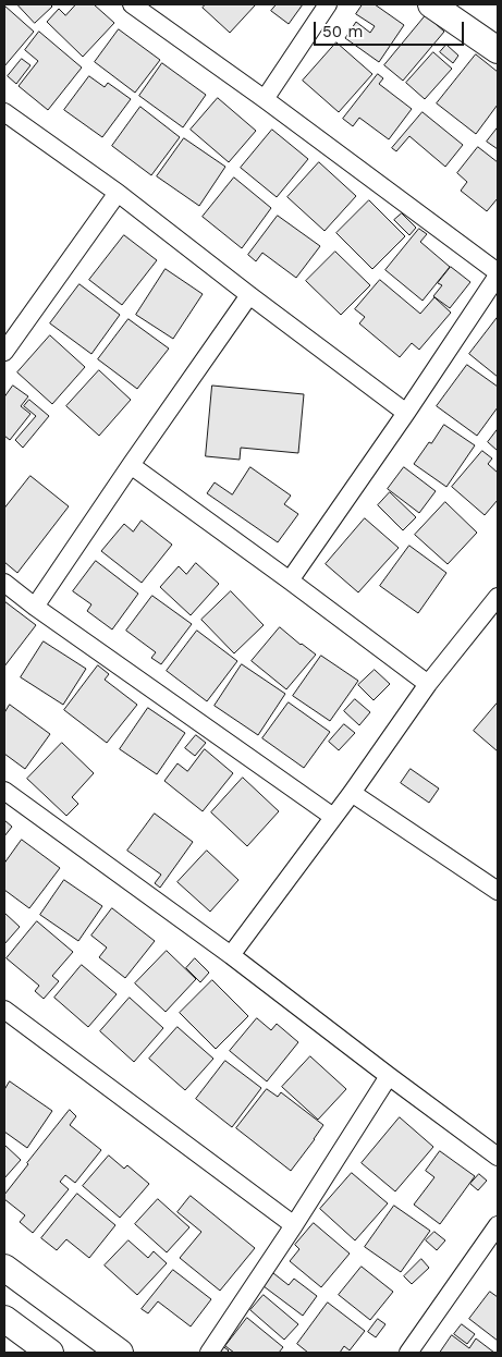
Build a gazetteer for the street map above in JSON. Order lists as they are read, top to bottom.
{
  "scale_bar": "50 m"
}
